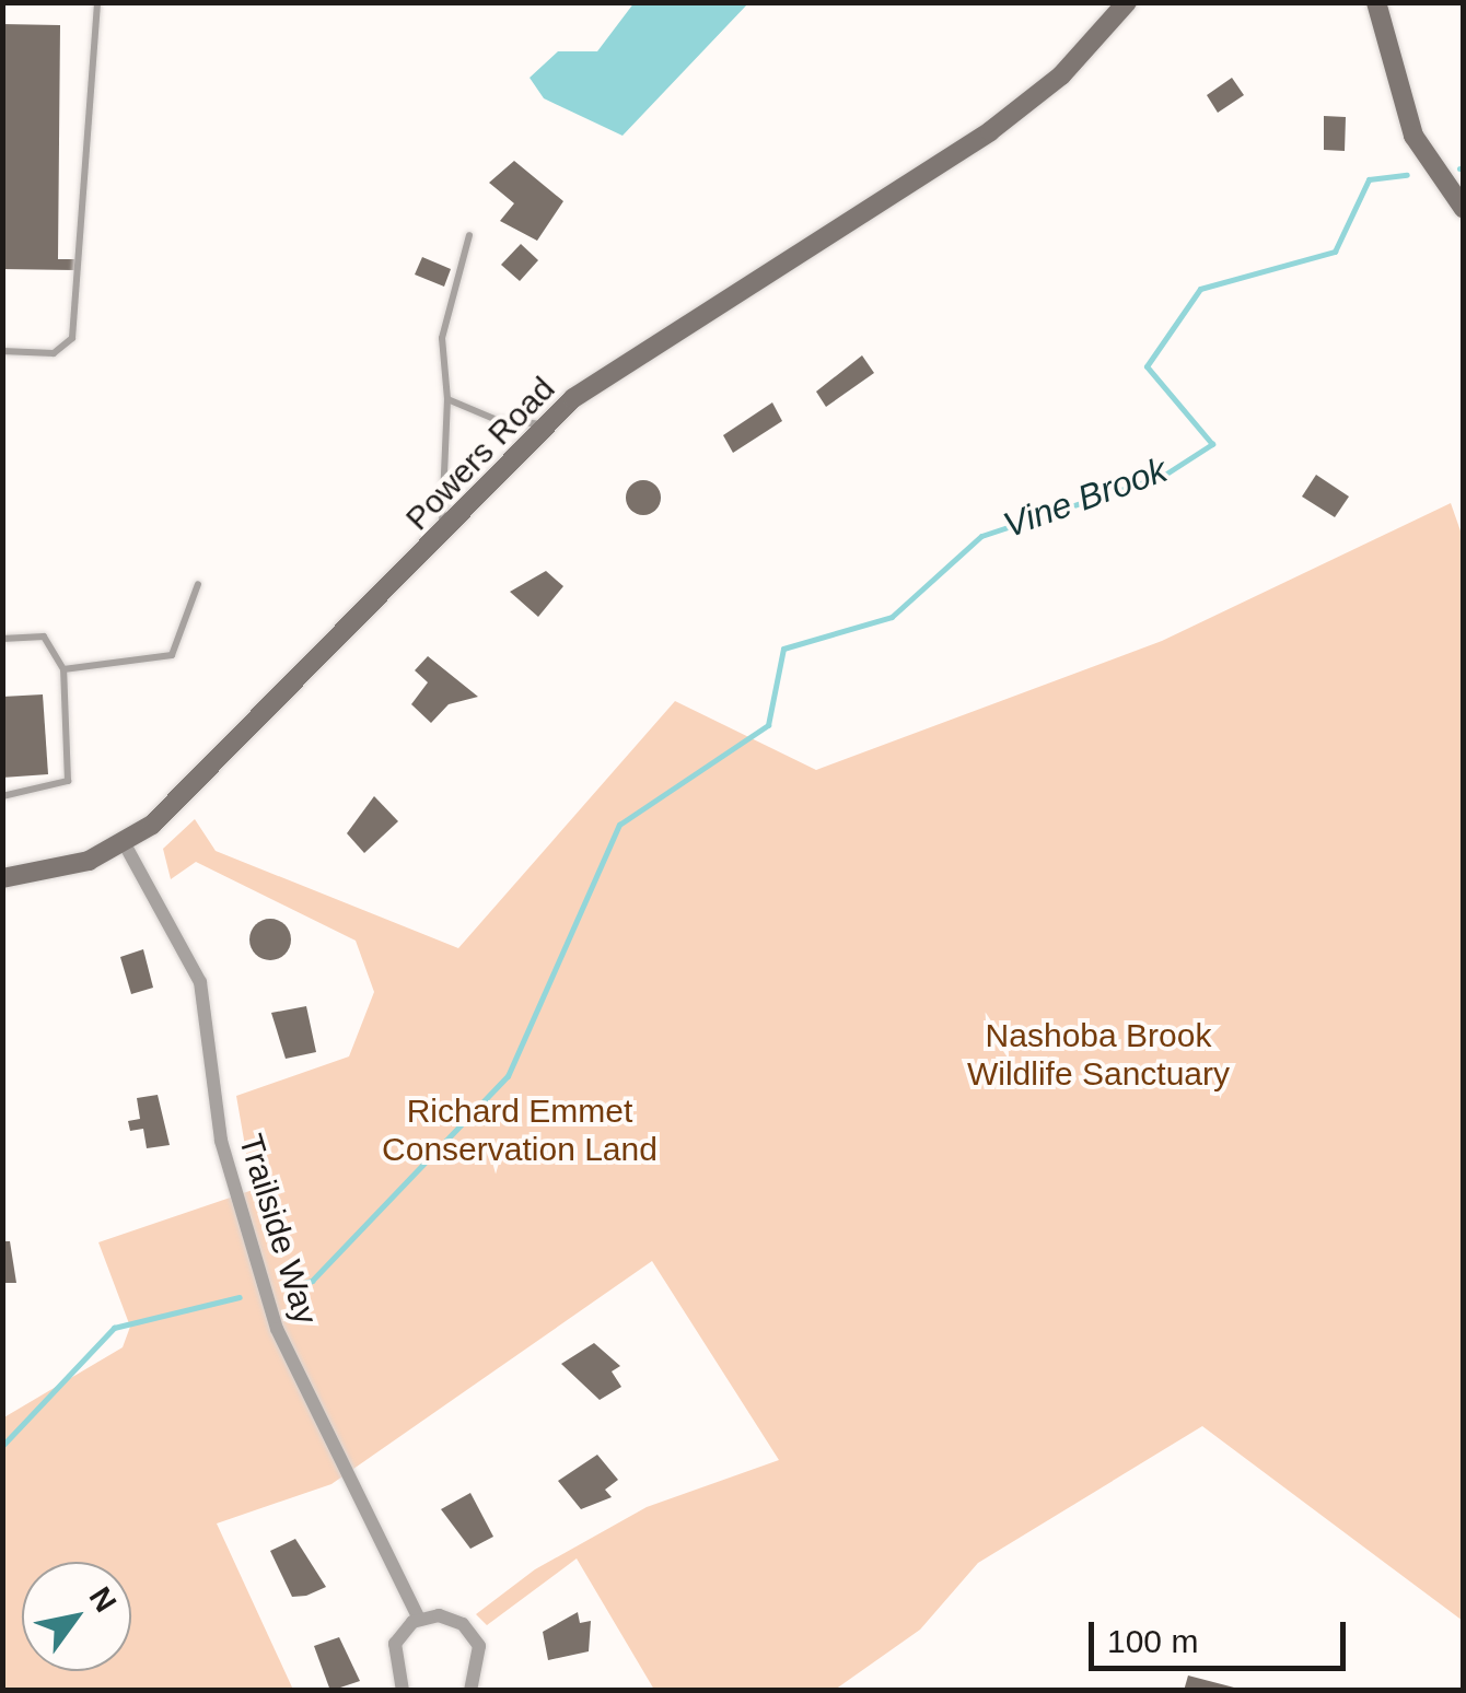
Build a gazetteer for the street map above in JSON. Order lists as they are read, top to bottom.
{
  "streets": {
    "main road": ["Powers Road"],
    "street": ["Trailside Way"]
  },
  "crossings": [
    ["Powers Road", "Trailside Way"]
  ],
  "water": ["Vine Brook"],
  "parks": ["Nashoba Brook Wildlife Sanctuary", "Richard Emmet Conservation Land"],
  "scale_bar": "100 m",
  "north": "top right"
}
